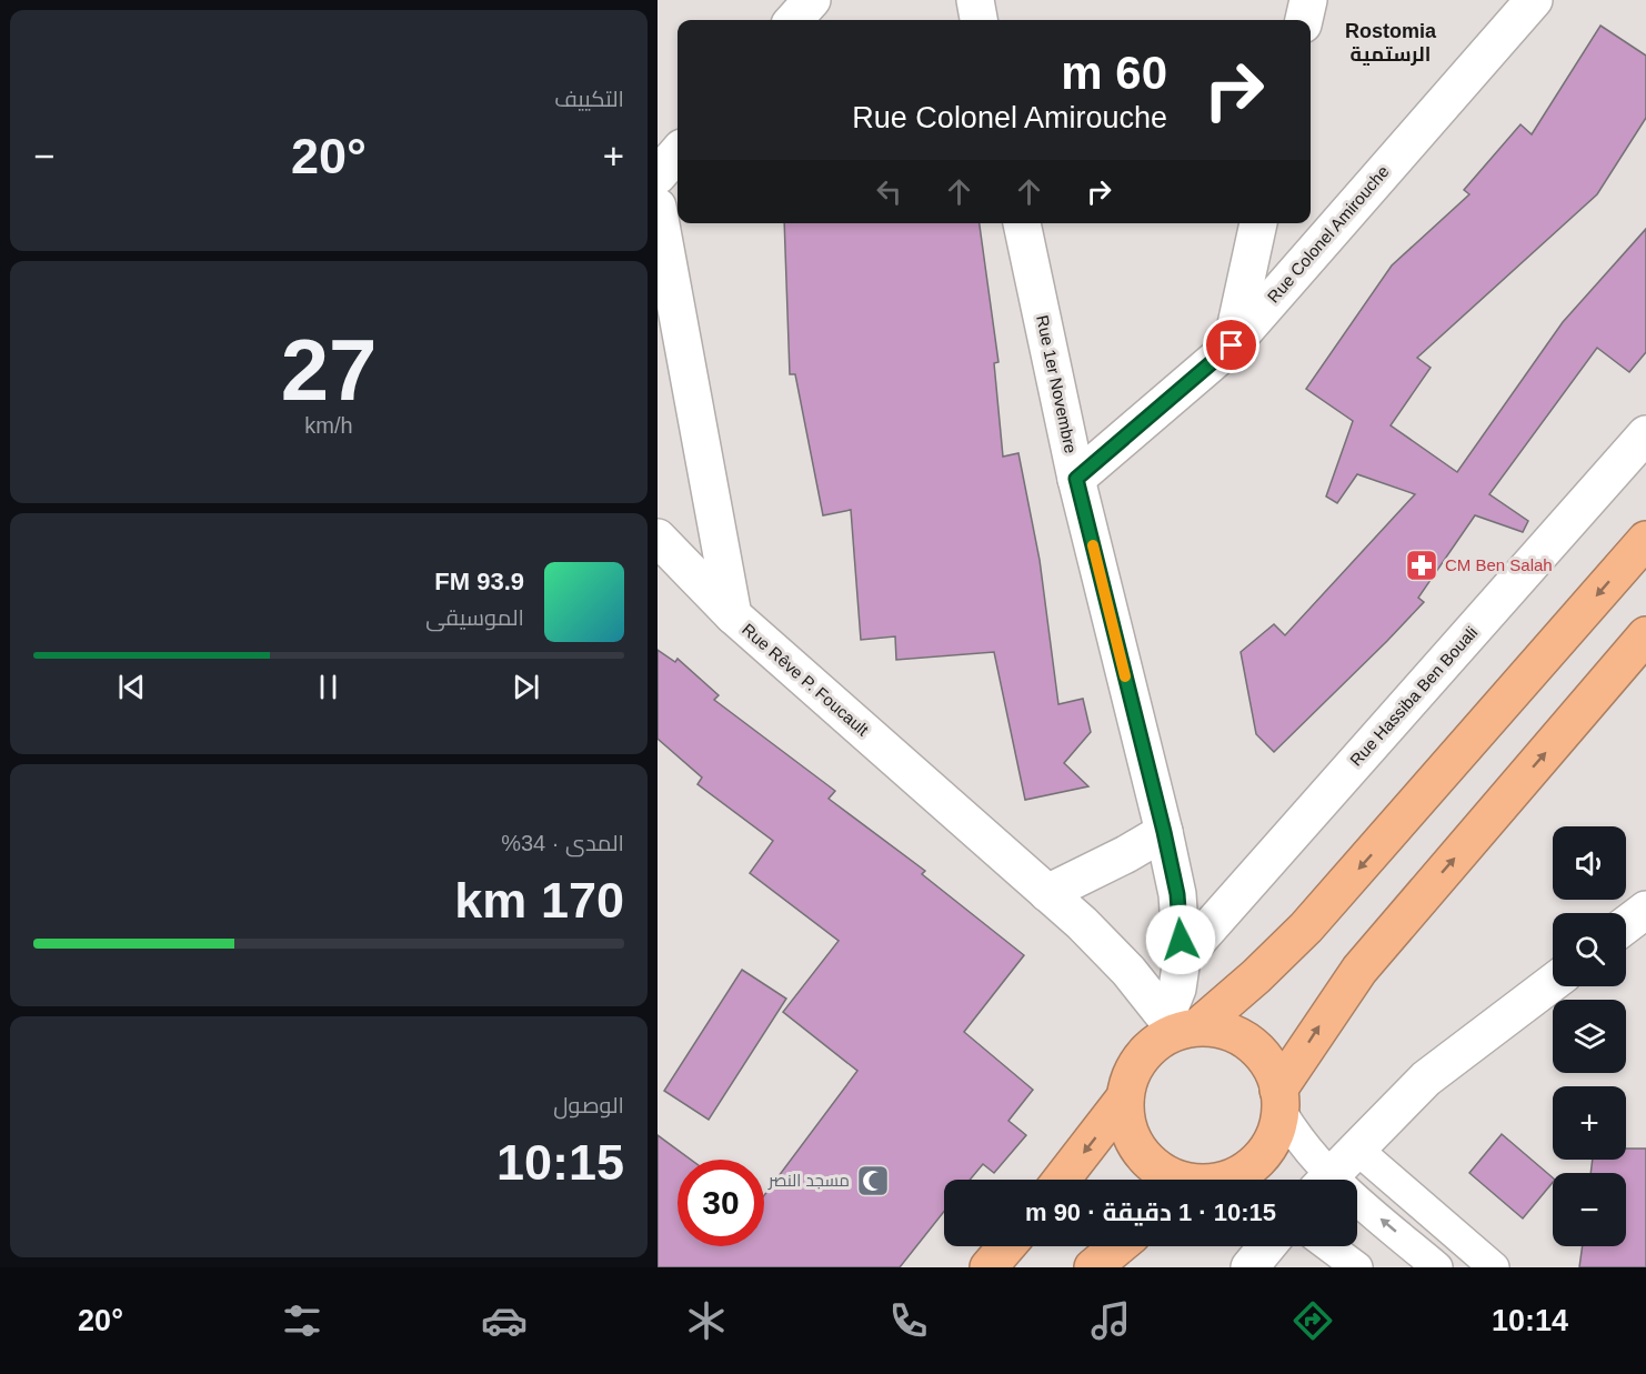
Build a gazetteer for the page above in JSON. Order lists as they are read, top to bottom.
{
  "streets": {
    "street": [
      "Rue Colonel Amirouche",
      "Rue 1er Novembre",
      "Rue Rêve P. Foucault",
      "Rue Hassiba Ben Bouali"
    ]
  },
  "crossings": [
    ["Rue Colonel Amirouche", "Rue 1er Novembre"],
    ["Rue 1er Novembre", "Rue Rêve P. Foucault"],
    ["Rue 1er Novembre", "Rue Hassiba Ben Bouali"]
  ],
  "districts": ["Rostomia الرستمية"],
  "places": {
    "pharmacy": ["CM Ben Salah"],
    "mosque": ["مسجد النصر"]
  },
  "page": {
    "tile": [
      "التكييف",
      ["27", "km/h"],
      ["المدى · 34%", "170 km"],
      ["الوصول", "10:15"]
    ],
    "turn": ["60 m", "Rue Colonel Amirouche"],
    "heat": ["−", "20°", "+"],
    "song": ["93.9 FM", "الموسيقى"],
    "map_buttons": ["+", "−"],
    "limit": "30",
    "trip": "10:15 · 1 دقيقة · 90 m",
    "tabs": ["10:14", "20°"]
  }
}
